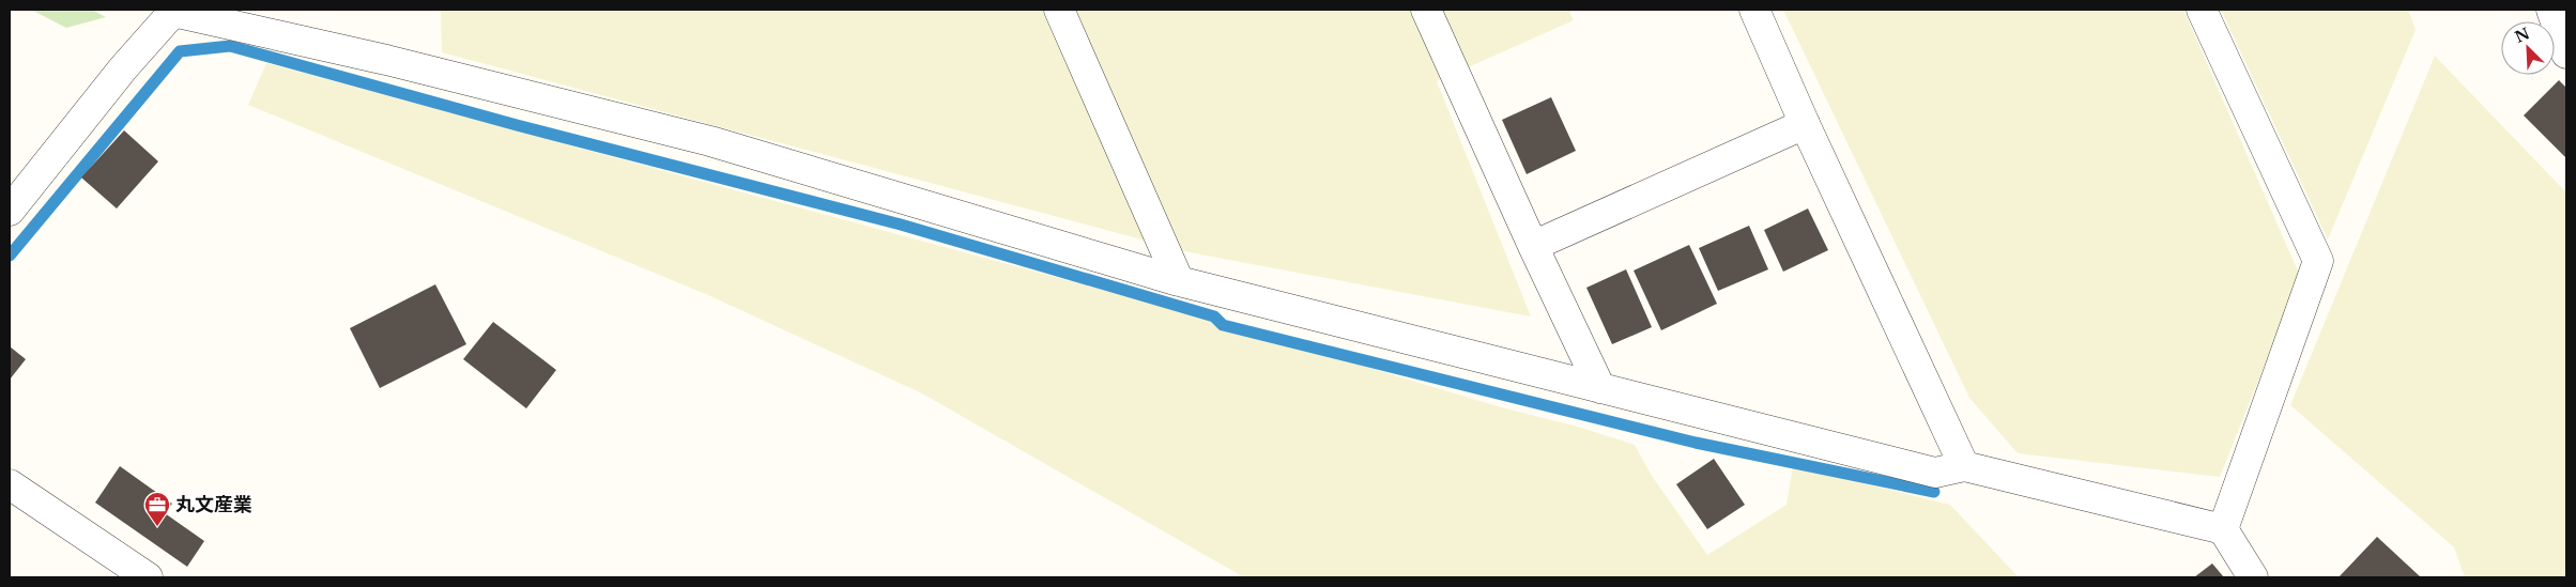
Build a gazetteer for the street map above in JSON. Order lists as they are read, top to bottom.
{
  "places": {
    "office": ["丸文産業"]
  },
  "north": "top left"
}
